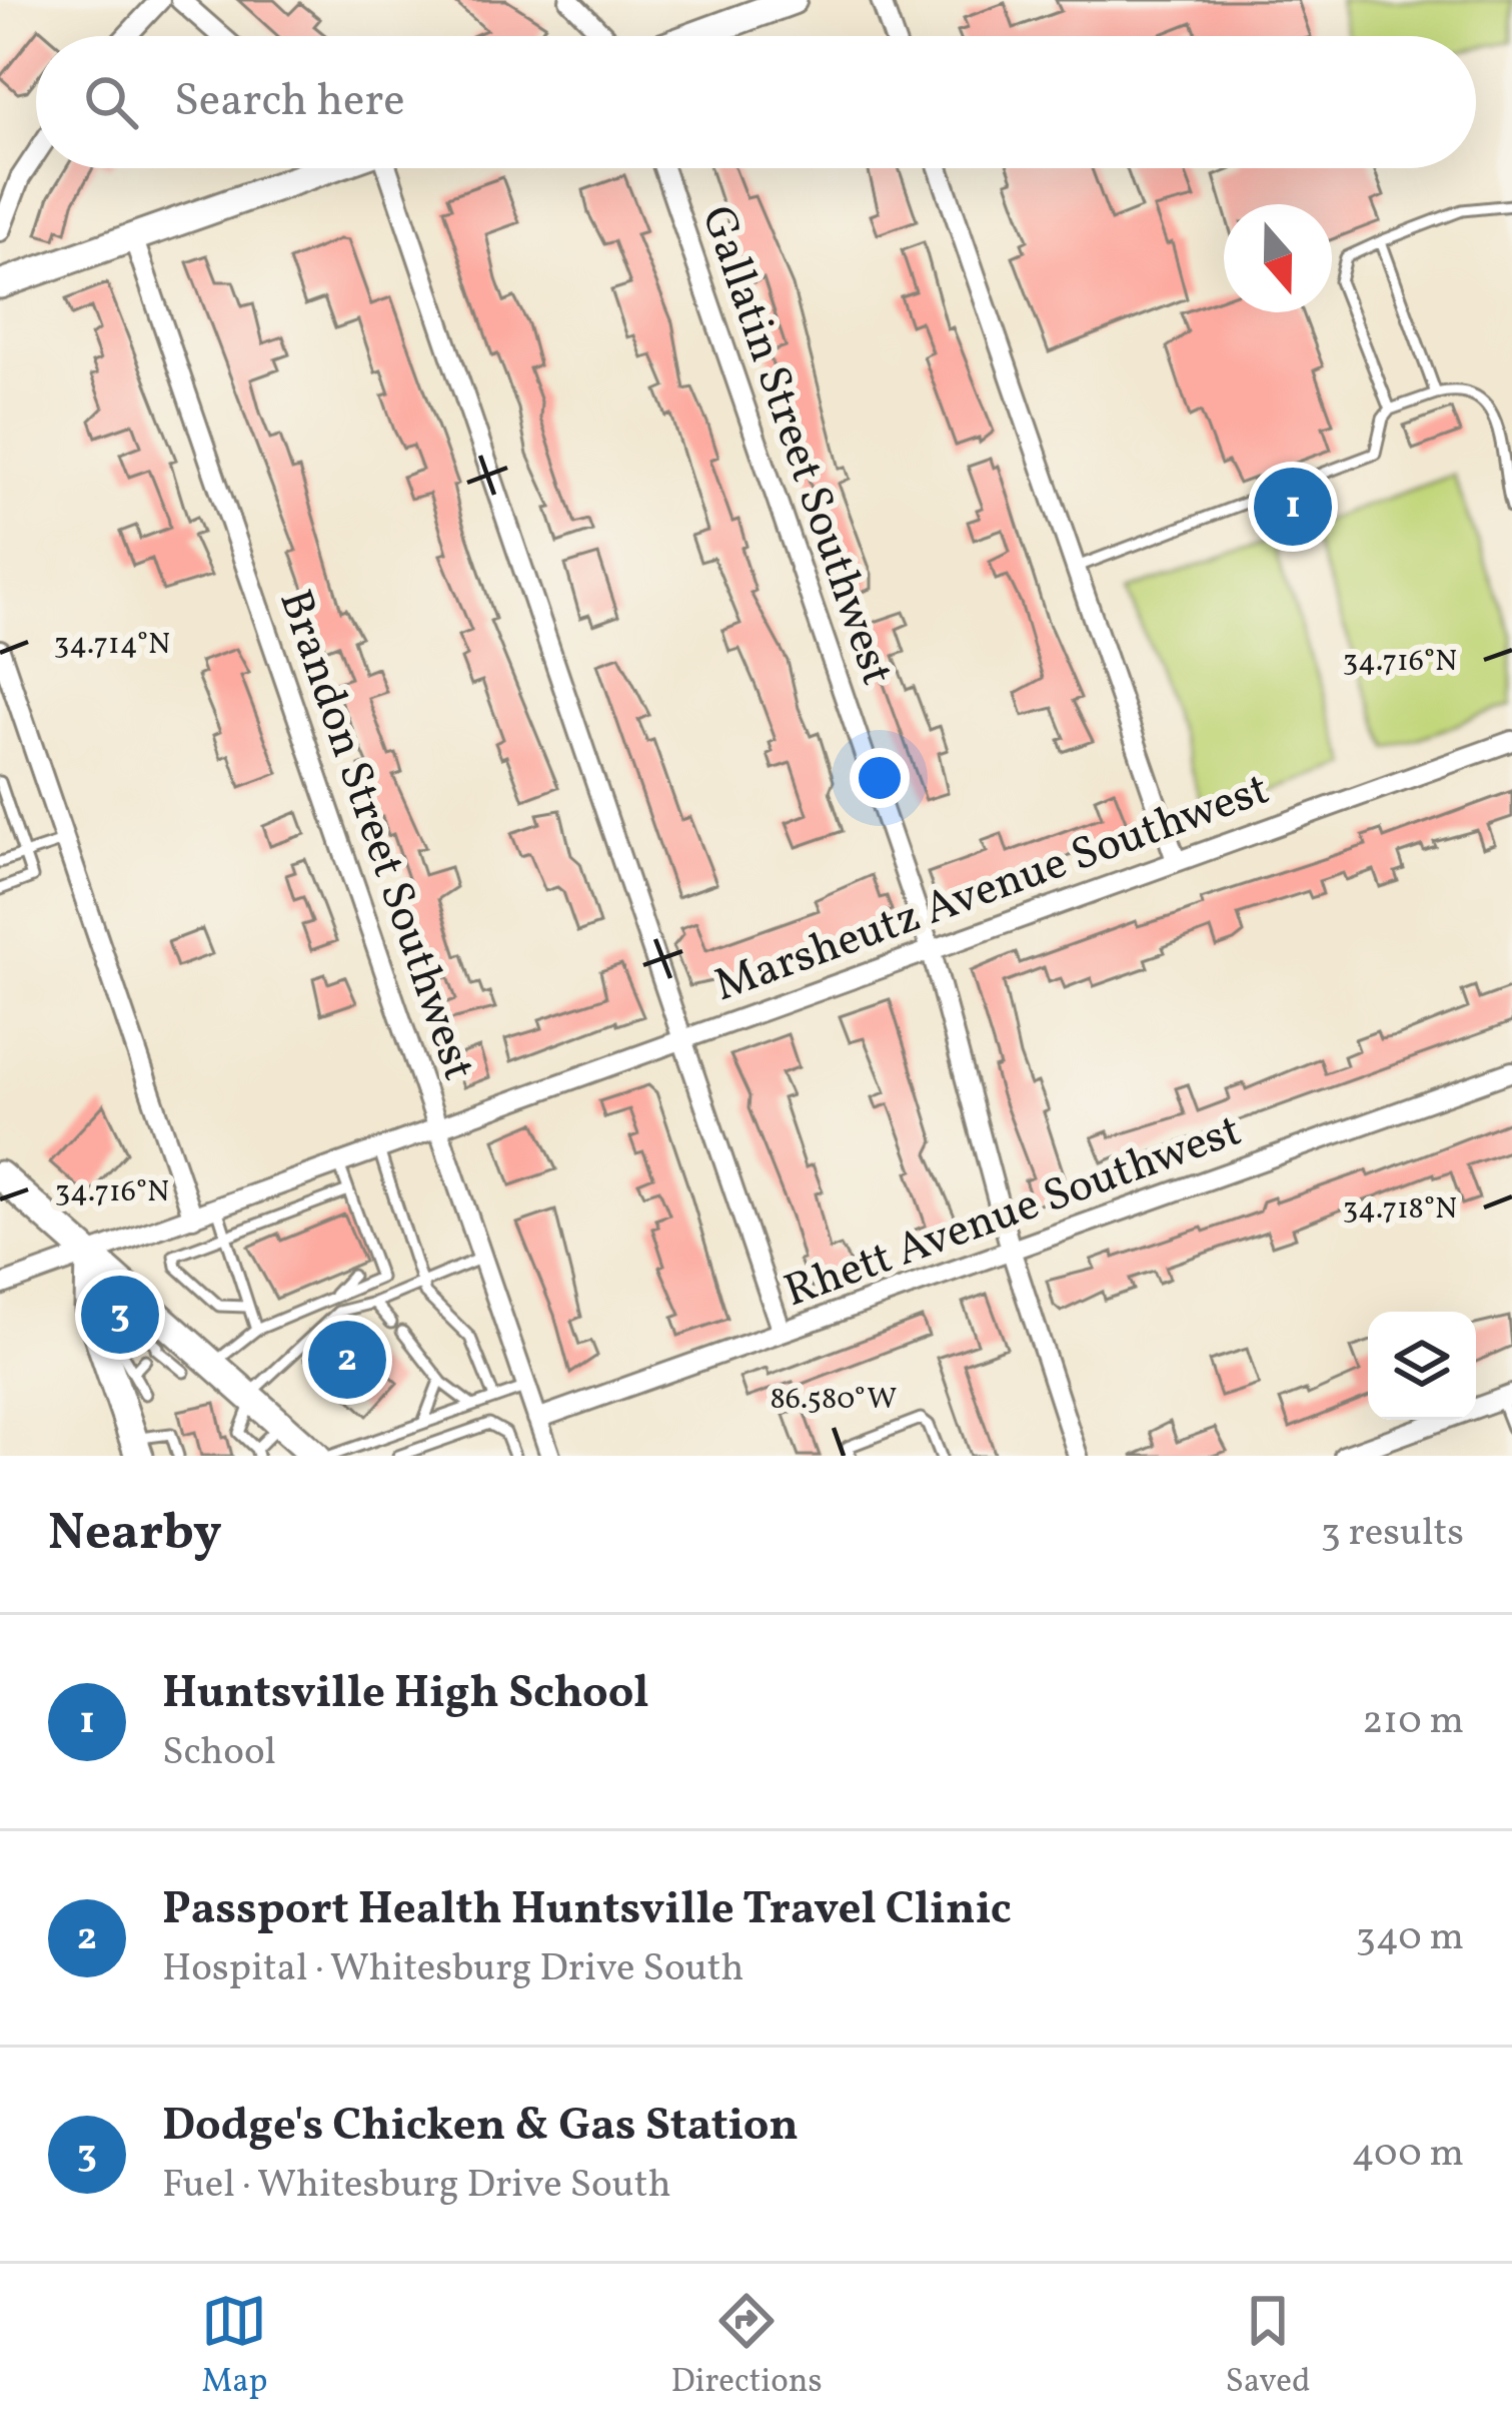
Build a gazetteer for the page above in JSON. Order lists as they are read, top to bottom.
{
  "streets": {
    "street": [
      "Gallatin Street Southwest",
      "Brandon Street Southwest",
      "Marsheutz Avenue Southwest",
      "Rhett Avenue Southwest"
    ]
  },
  "crossings": [
    ["Gallatin Street Southwest", "Marsheutz Avenue Southwest"],
    ["Gallatin Street Southwest", "Rhett Avenue Southwest"],
    ["Brandon Street Southwest", "Marsheutz Avenue Southwest"],
    ["Brandon Street Southwest", "Rhett Avenue Southwest"]
  ],
  "north": "bottom",
  "page": {
    "search": "Search here",
    "pins": ["1", "3", "2"],
    "heading": ["Nearby", "3 results"],
    "list": [
      {
        "mark": "1",
        "name": "Huntsville High School",
        "note": "School",
        "value": "210 m"
      },
      {
        "mark": "2",
        "name": "Passport Health Huntsville Travel Clinic",
        "note": "Hospital · Whitesburg Drive South",
        "value": "340 m"
      },
      {
        "mark": "3",
        "name": "Dodge's Chicken & Gas Station",
        "note": "Fuel · Whitesburg Drive South",
        "value": "400 m"
      }
    ],
    "nav": ["Map", "Directions", "Saved"]
  },
  "coordinates": [
    "34.714°N",
    "34.716°N",
    "34.718°N",
    "86.580°W"
  ]
}
